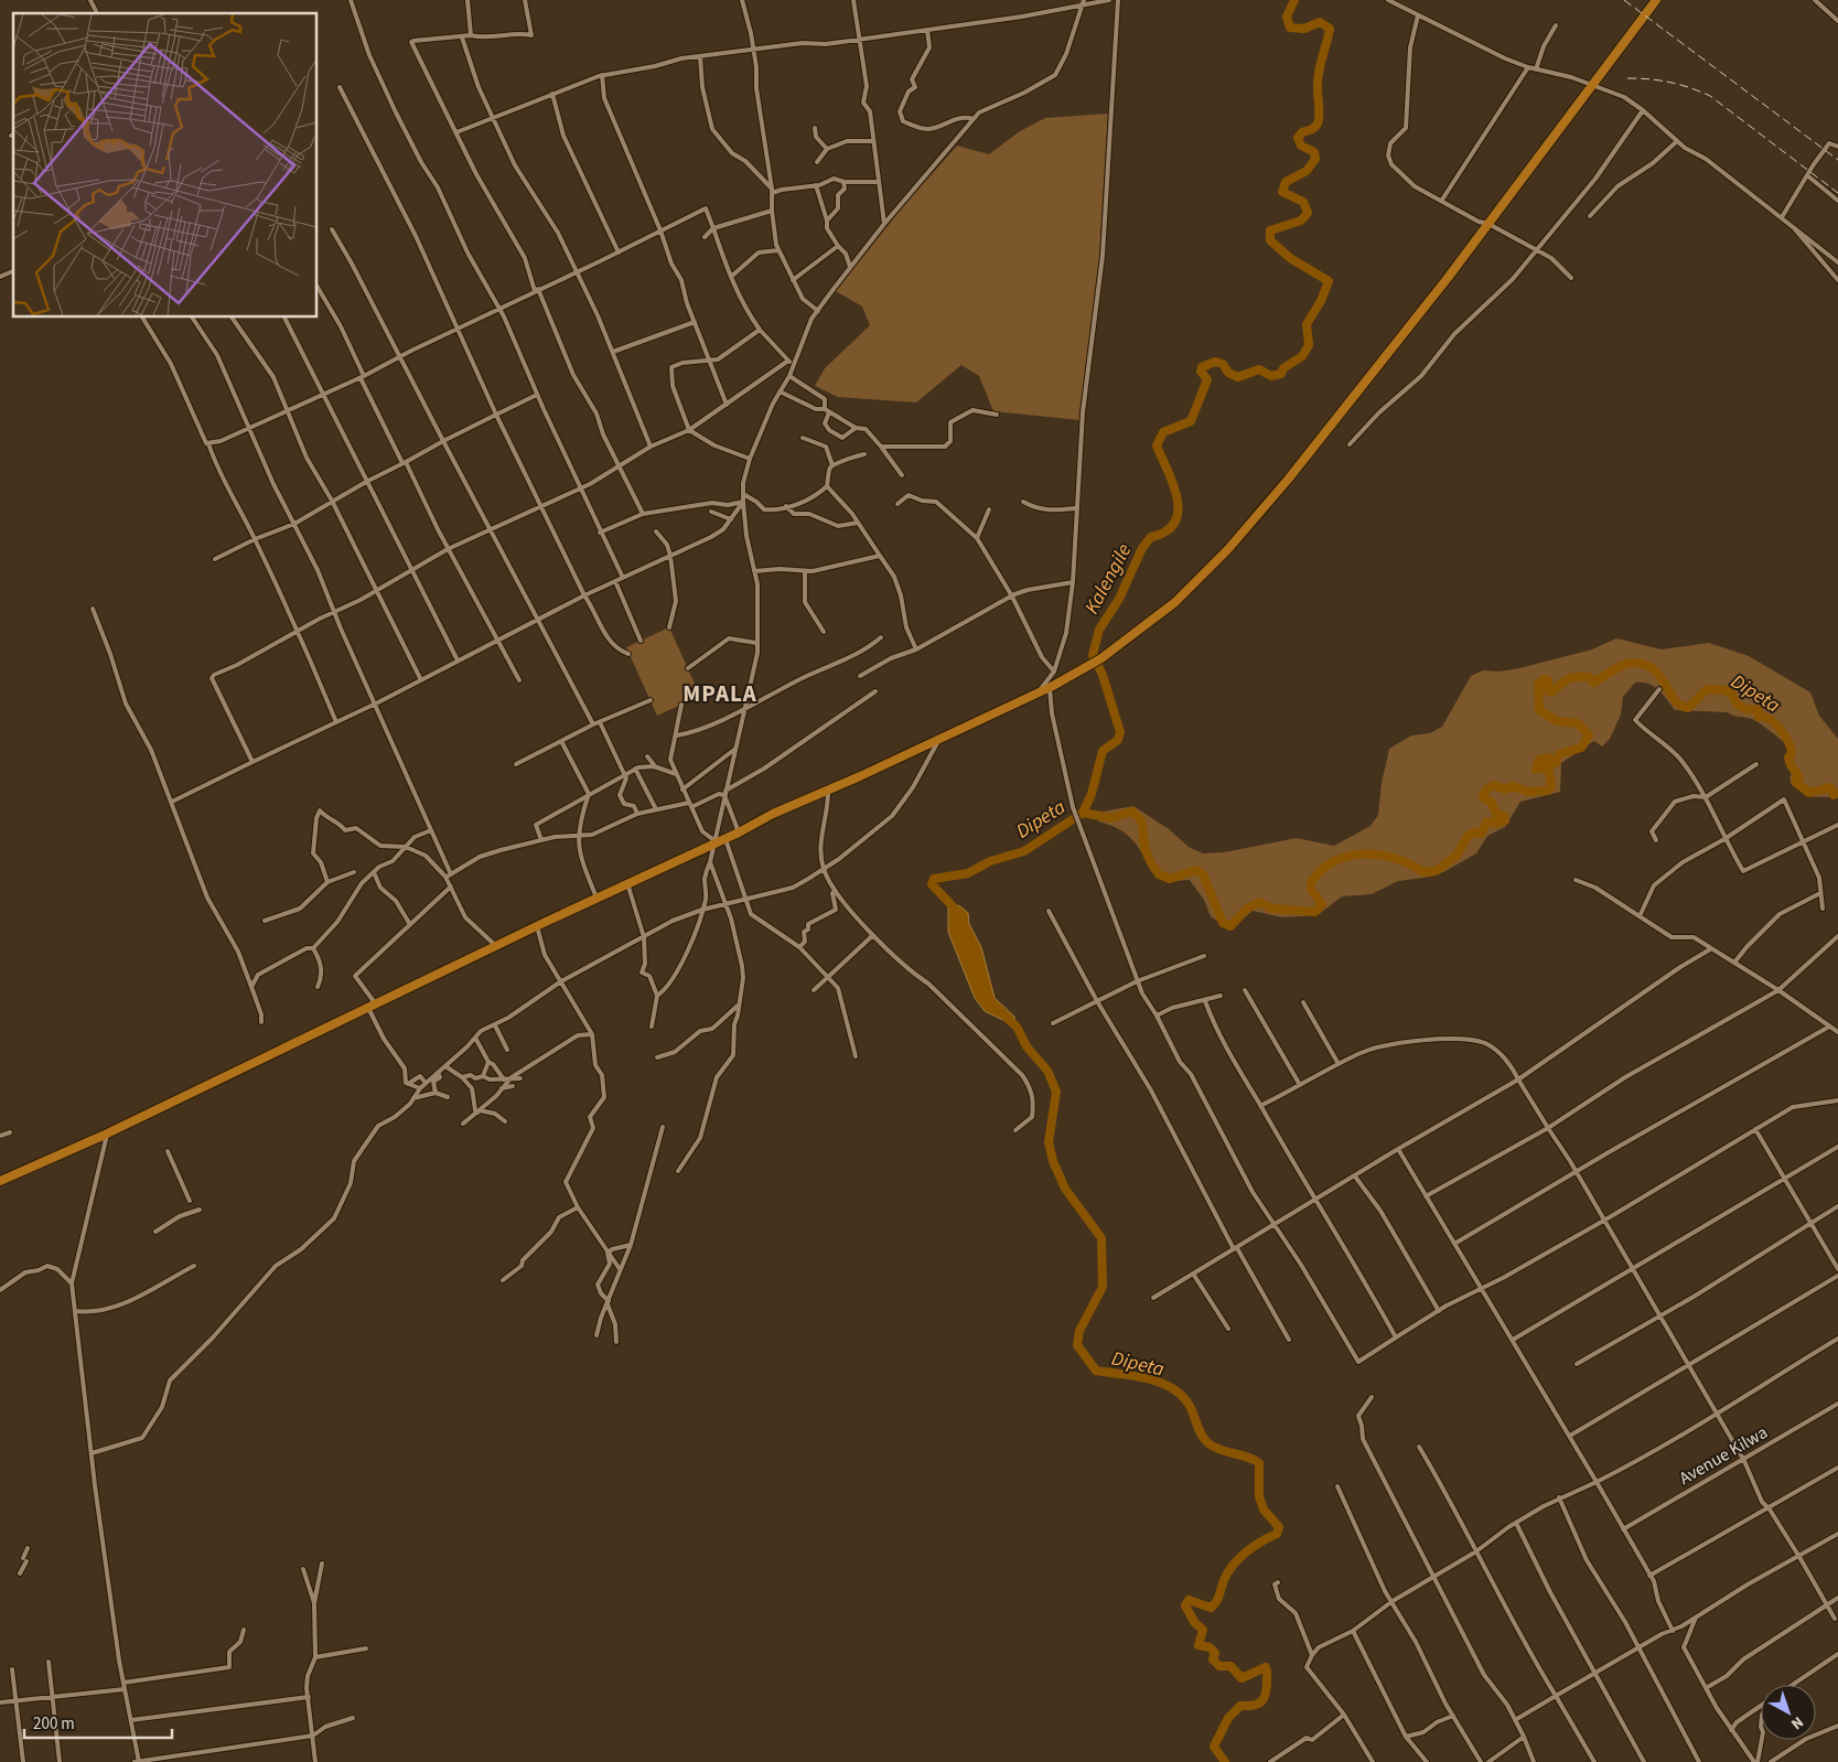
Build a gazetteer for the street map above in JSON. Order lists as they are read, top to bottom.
{
  "streets": {
    "street": ["Avenue Kilwa"]
  },
  "districts": ["MPALA"],
  "water": ["Kalengile", "Dipeta"],
  "scale_bar": "200 m",
  "north": "bottom right"
}
